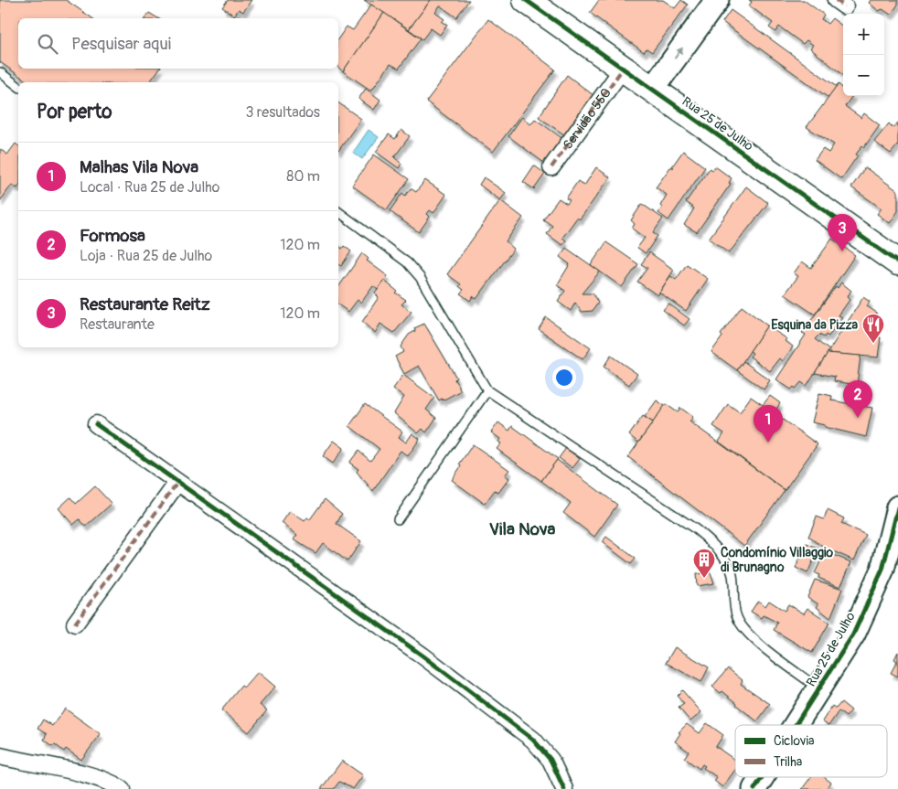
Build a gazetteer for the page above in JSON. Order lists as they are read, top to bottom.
{
  "streets": {
    "main road": ["Rua 25 de Julho"],
    "street": ["Servidão 550"]
  },
  "crossings": [
    ["Servidão 550", "Rua 25 de Julho"]
  ],
  "districts": ["Vila Nova"],
  "places": {
    "restaurant": ["Esquina da Pizza"],
    "building": ["Condomínio Villaggio di Brunagno"]
  },
  "legend": ["Ciclovia", "Trilha"],
  "page": {
    "map_buttons": ["+", "−"],
    "search": "Pesquisar aqui",
    "heading": ["Por perto", "3 resultados"],
    "list": [
      {
        "mark": "1",
        "name": "Malhas Vila Nova",
        "note": "Local · Rua 25 de Julho",
        "value": "80 m"
      },
      {
        "mark": "2",
        "name": "Formosa",
        "note": "Loja · Rua 25 de Julho",
        "value": "120 m"
      },
      {
        "mark": "3",
        "name": "Restaurante Reitz",
        "note": "Restaurante",
        "value": "120 m"
      }
    ],
    "pins": ["3", "2", "1"]
  }
}
